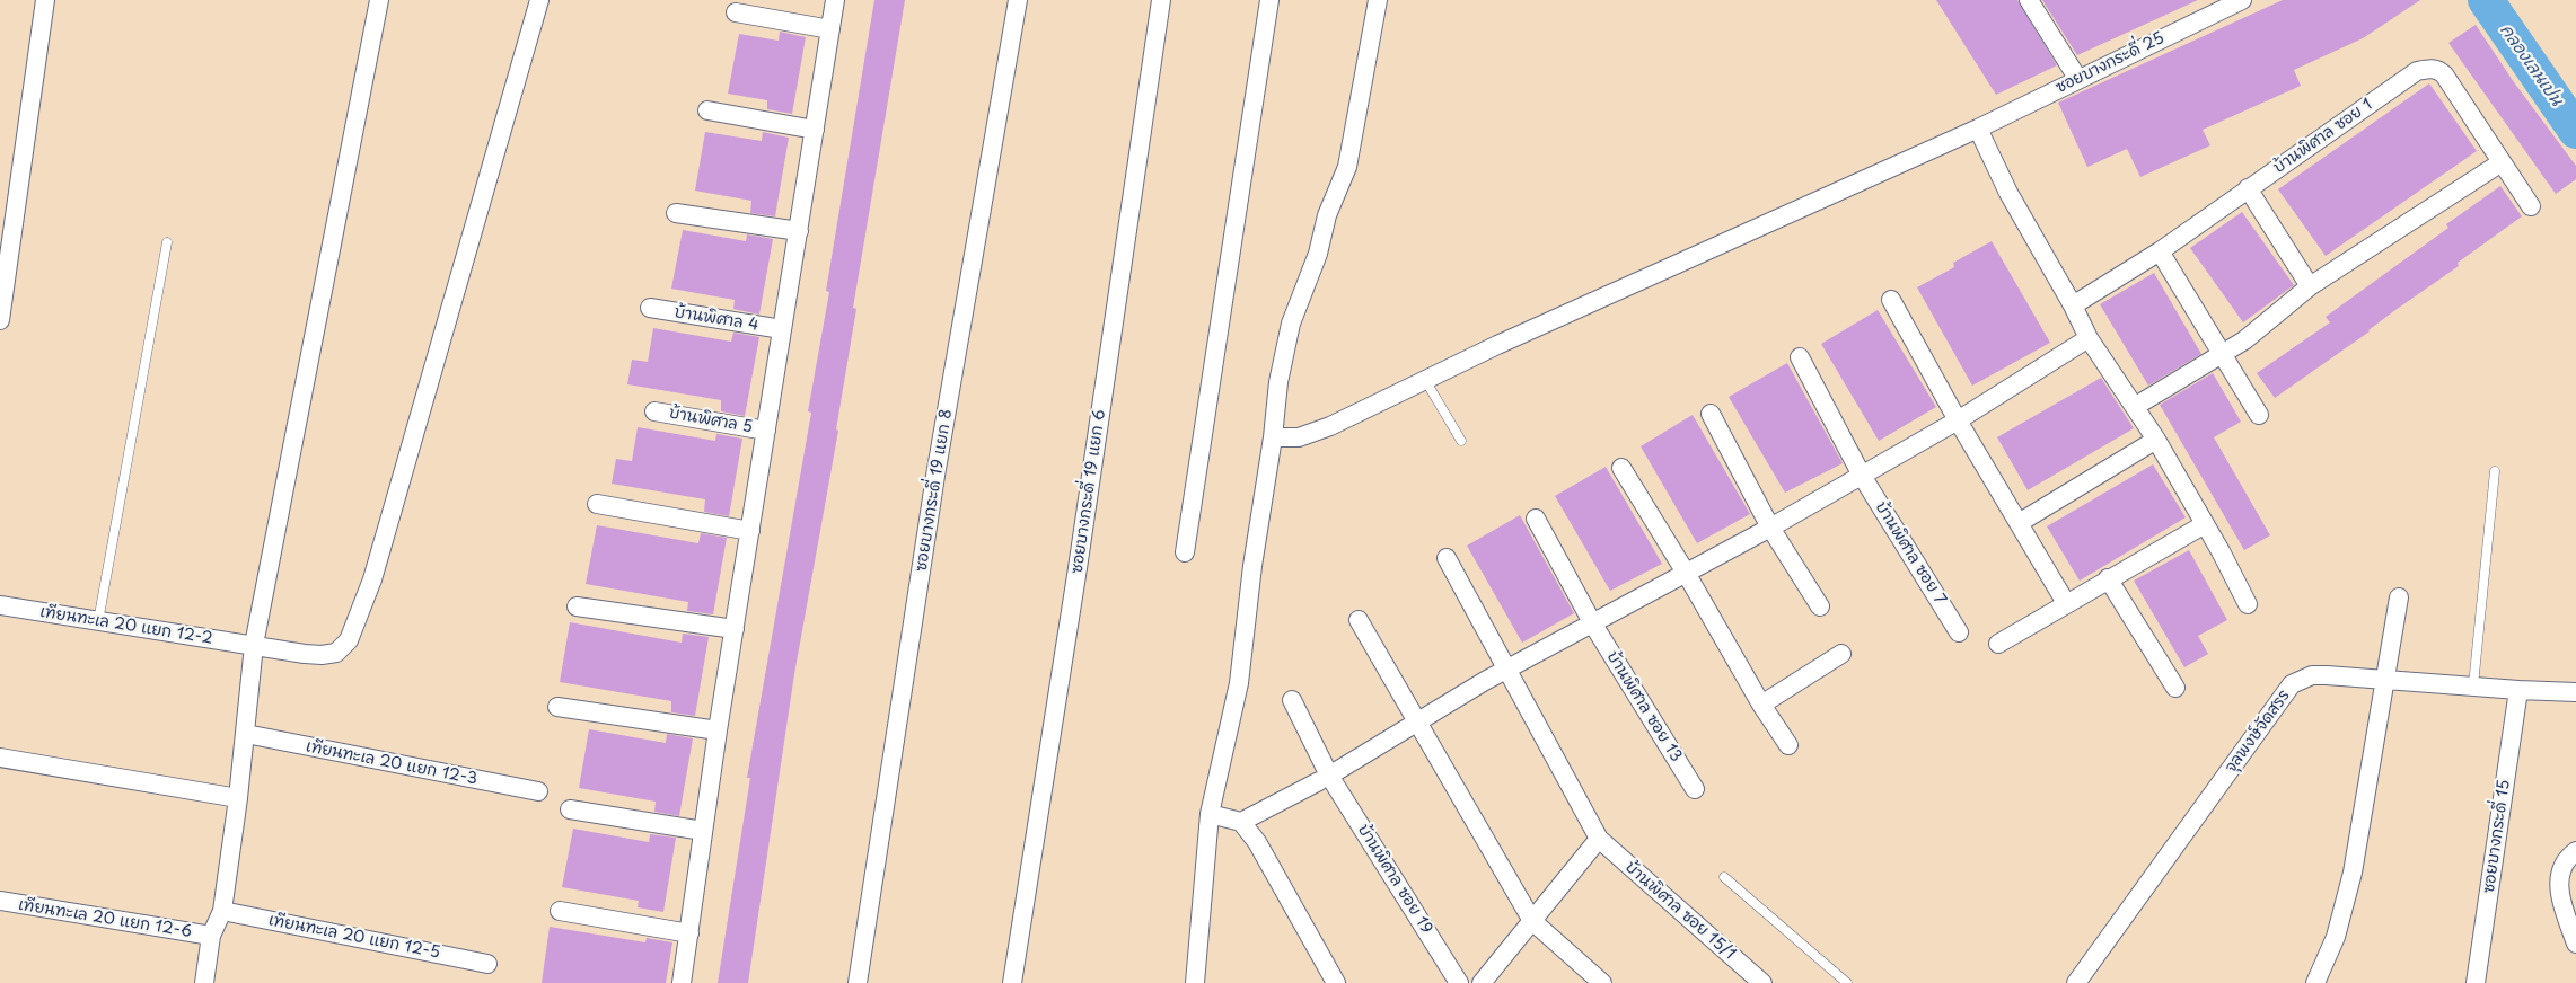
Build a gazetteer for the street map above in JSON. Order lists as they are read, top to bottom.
{
  "streets": {
    "street": [
      "ซอยบางกระดี่ 25",
      "บ้านพิศาล ซอย 1",
      "บ้านพิศาล 4",
      "บ้านพิศาล 5",
      "ซอยบางกระดี่ 19 แยก 8",
      "ซอยบางกระดี่ 19 แยก 6",
      "บ้านพิศาล ซอย 7",
      "เทียนทะเล 20 แยก 12-2",
      "บ้านพิศาล ซอย 13",
      "จุลพงษ์จัดสรร",
      "เทียนทะเล 20 แยก 12-3",
      "ซอยบางกระดี่ 15",
      "บ้านพิศาล ซอย 19",
      "บ้านพิศาล ซอย 15/1",
      "เทียนทะเล 20 แยก 12-6",
      "เทียนทะเล 20 แยก 12-5"
    ]
  },
  "crossings": [
    ["จุลพงษ์จัดสรร", "ซอยบางกระดี่ 15"]
  ],
  "water": ["คลองเลนเปน"]
}
